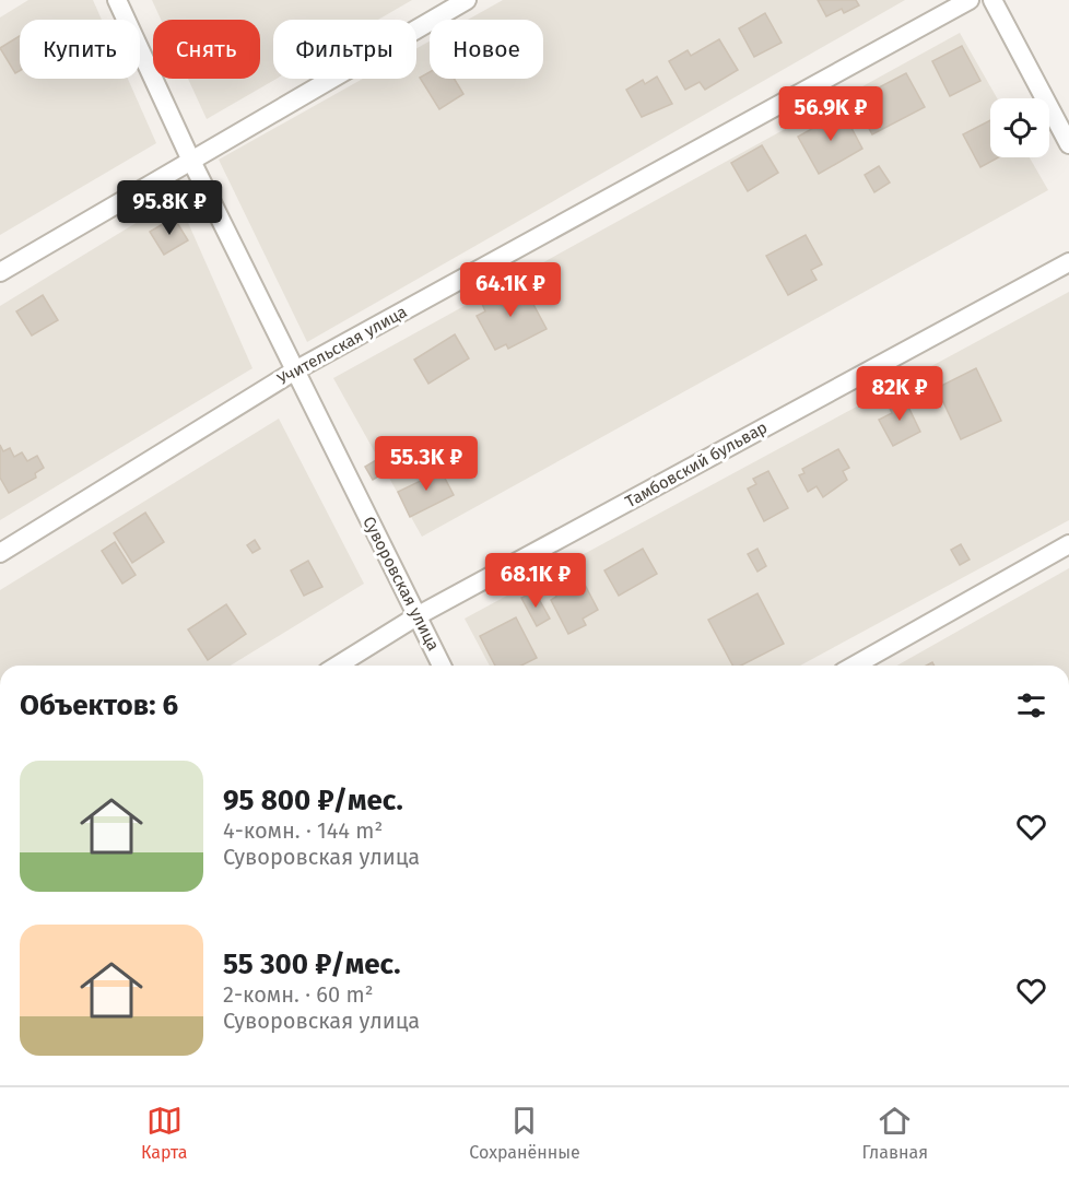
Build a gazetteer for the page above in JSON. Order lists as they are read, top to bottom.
{
  "streets": {
    "street": ["Учительская улица", "Тамбовский бульвар", "Суворовская улица"]
  },
  "crossings": [
    ["Учительская улица", "Суворовская улица"],
    ["Тамбовский бульвар", "Суворовская улица"]
  ],
  "page": {
    "chip": [
      "Купить",
      "Снять",
      "Фильтры",
      "Новое"
    ],
    "price": [
      "56.9K ₽",
      "95.8K ₽",
      "64.1K ₽",
      "82K ₽",
      "55.3K ₽",
      "68.1K ₽"
    ],
    "heading": "Объектов: 6",
    "list": [
      {
        "name": "95 800 ₽/мес.",
        "note": "4-комн. · 144 m² · Суворовская улица"
      },
      {
        "name": "55 300 ₽/мес.",
        "note": "2-комн. · 60 m² · Суворовская улица"
      }
    ],
    "tabs": ["Карта", "Сохранённые", "Главная"]
  }
}
